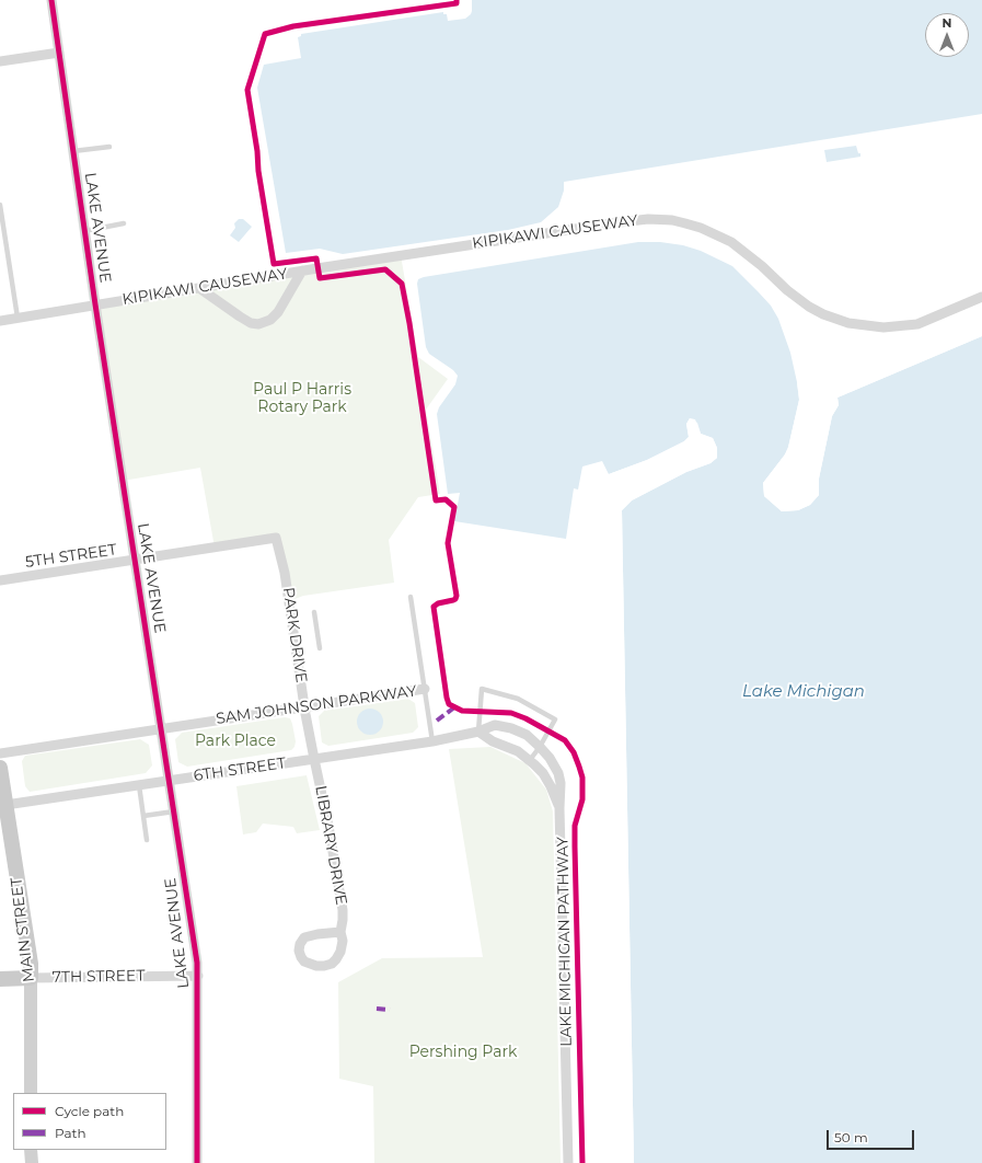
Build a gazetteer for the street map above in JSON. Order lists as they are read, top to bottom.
{
  "streets": {
    "main road": ["MAIN STREET", "7TH STREET"],
    "street": [
      "LAKE AVENUE",
      "KIPIKAWI CAUSEWAY",
      "5TH STREET",
      "PARK DRIVE",
      "SAM JOHNSON PARKWAY",
      "6TH STREET",
      "LIBRARY DRIVE"
    ],
    "cycle path": ["LAKE MICHIGAN PATHWAY"]
  },
  "crossings": [
    ["LAKE AVENUE", "KIPIKAWI CAUSEWAY"],
    ["LAKE AVENUE", "5TH STREET"],
    ["LAKE AVENUE", "SAM JOHNSON PARKWAY"],
    ["LAKE AVENUE", "6TH STREET"],
    ["LAKE AVENUE", "7TH STREET"],
    ["5TH STREET", "PARK DRIVE"],
    ["PARK DRIVE", "SAM JOHNSON PARKWAY"],
    ["PARK DRIVE", "6TH STREET"],
    ["PARK DRIVE", "LIBRARY DRIVE"],
    ["6TH STREET", "LIBRARY DRIVE"],
    ["6TH STREET", "MAIN STREET"],
    ["MAIN STREET", "7TH STREET"]
  ],
  "water": ["Lake Michigan"],
  "parks": ["Paul P Harris Rotary Park", "Park Place", "Pershing Park"],
  "legend": ["Cycle path", "Path"],
  "scale_bar": "50 m",
  "north": "top"
}
